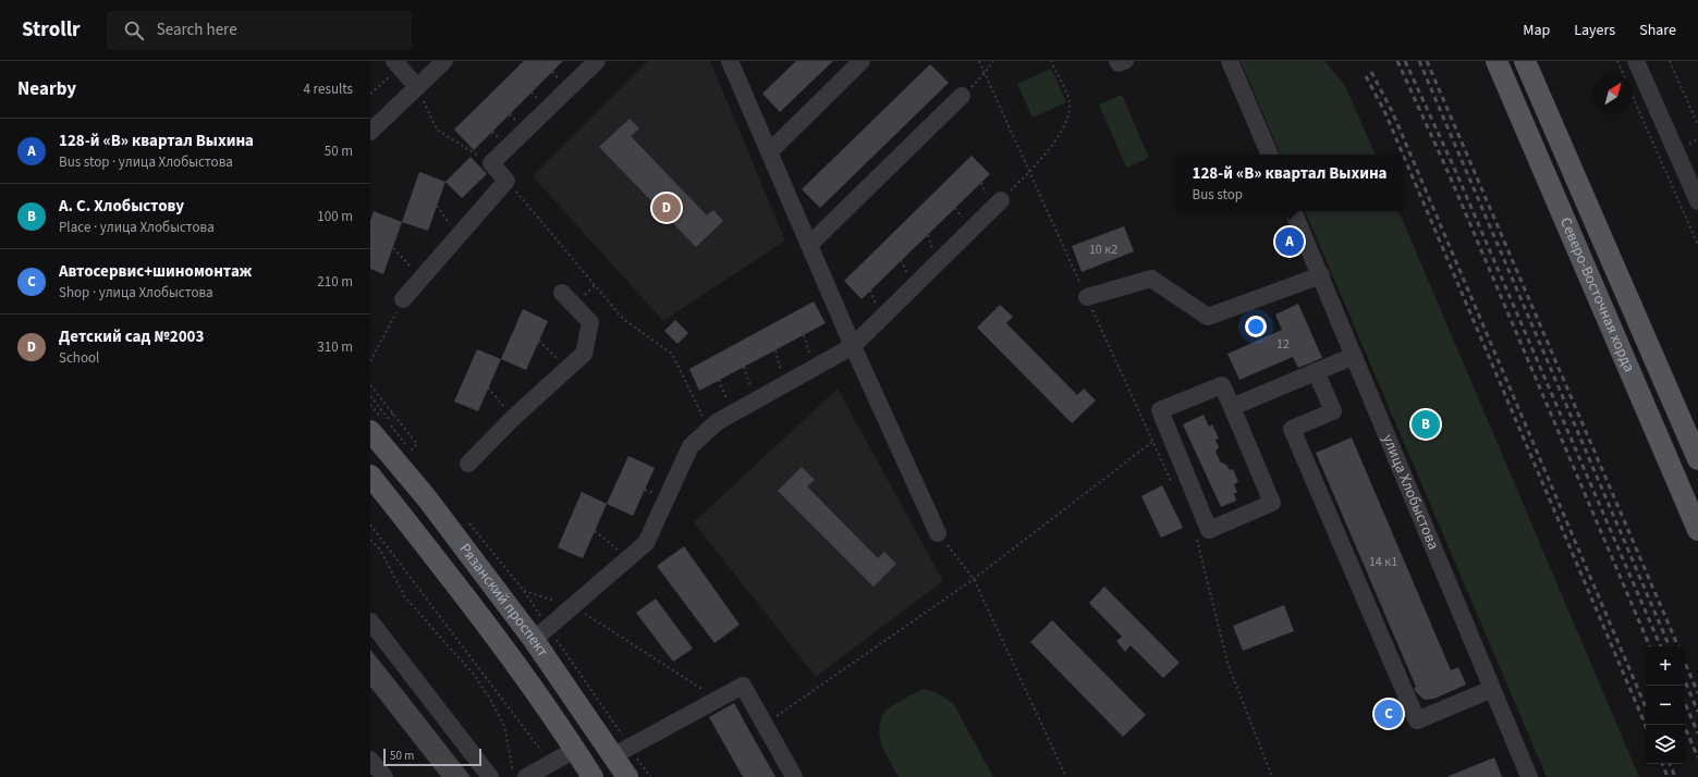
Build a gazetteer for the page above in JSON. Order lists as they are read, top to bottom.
{
  "streets": {
    "main road": ["Северо-Восточная хорда", "Рязанский проспект"],
    "street": ["улица Хлобыстова"]
  },
  "house_numbers": ["10 к2", "12", "14 к1"],
  "scale_bar": "50 m",
  "north": "top right",
  "page": {
    "header": "Strollr",
    "search": "Search here",
    "nav": ["Map", "Layers", "Share"],
    "heading": ["Nearby", "4 results"],
    "list": [
      {
        "mark": "A",
        "name": "128-й «В» квартал Выхина",
        "note": "Bus stop · улица Хлобыстова",
        "value": "50 m"
      },
      {
        "mark": "B",
        "name": "А. С. Хлобыстову",
        "note": "Place · улица Хлобыстова",
        "value": "100 m"
      },
      {
        "mark": "C",
        "name": "Автосервис+шиномонтаж",
        "note": "Shop · улица Хлобыстова",
        "value": "210 m"
      },
      {
        "mark": "D",
        "name": "Детский сад №2003",
        "note": "School",
        "value": "310 m"
      }
    ],
    "popup": ["128-й «В» квартал Выхина", "Bus stop"],
    "pins": [
      "D",
      "A",
      "B",
      "C"
    ],
    "map_buttons": ["+", "−"],
    "scale": "50 m"
  }
}
